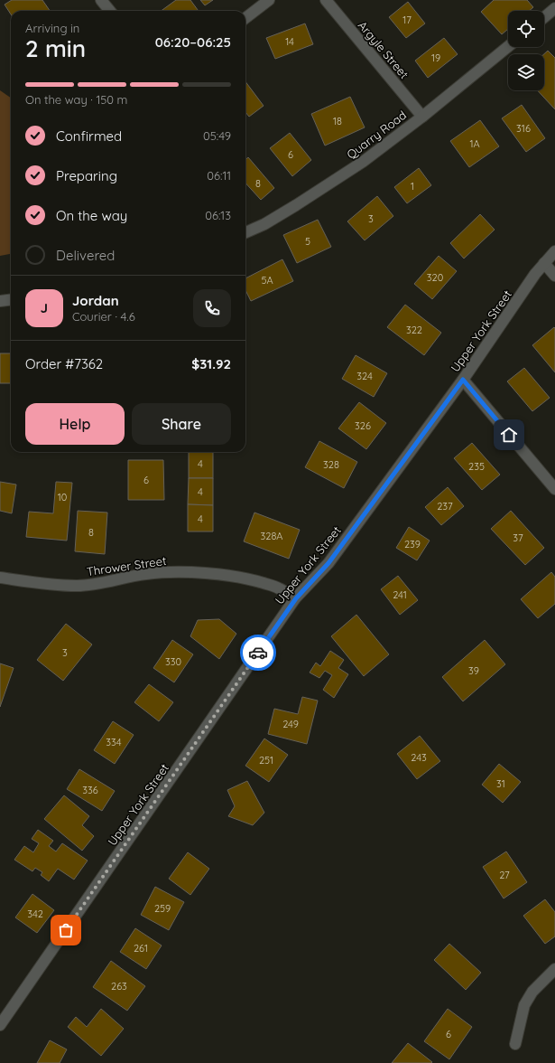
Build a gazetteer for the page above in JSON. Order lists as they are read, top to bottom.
{
  "streets": {
    "street": [
      "Argyle Street",
      "Quarry Road",
      "Upper York Street",
      "Thrower Street"
    ]
  },
  "crossings": [
    ["Argyle Street", "Quarry Road"],
    ["Upper York Street", "Thrower Street"]
  ],
  "house_numbers": [
    "17",
    "14",
    "19",
    "18",
    "316",
    "1A",
    "6",
    "8",
    "1",
    "3",
    "5",
    "320",
    "5A",
    "322",
    "324",
    "326",
    "4",
    "328",
    "235",
    "6",
    "4",
    "10",
    "237",
    "4",
    "8",
    "328A",
    "37",
    "239",
    "241",
    "3",
    "330",
    "39",
    "249",
    "334",
    "243",
    "251",
    "31",
    "336",
    "27",
    "259",
    "342",
    "261",
    "263",
    "6"
  ],
  "page": {
    "heading": ["2 min", "Arriving in", "06:20–06:25"],
    "panel": [
      "Jordan",
      "Courier · 4.6",
      "Order #7362",
      "$31.92"
    ],
    "bar": "On the way · 150 m",
    "list": [
      ["Confirmed", "05:49"],
      ["Preparing", "06:11"],
      ["On the way", "06:13"],
      "Delivered"
    ],
    "round": "J",
    "buttons": ["Help", "Share"]
  }
}
